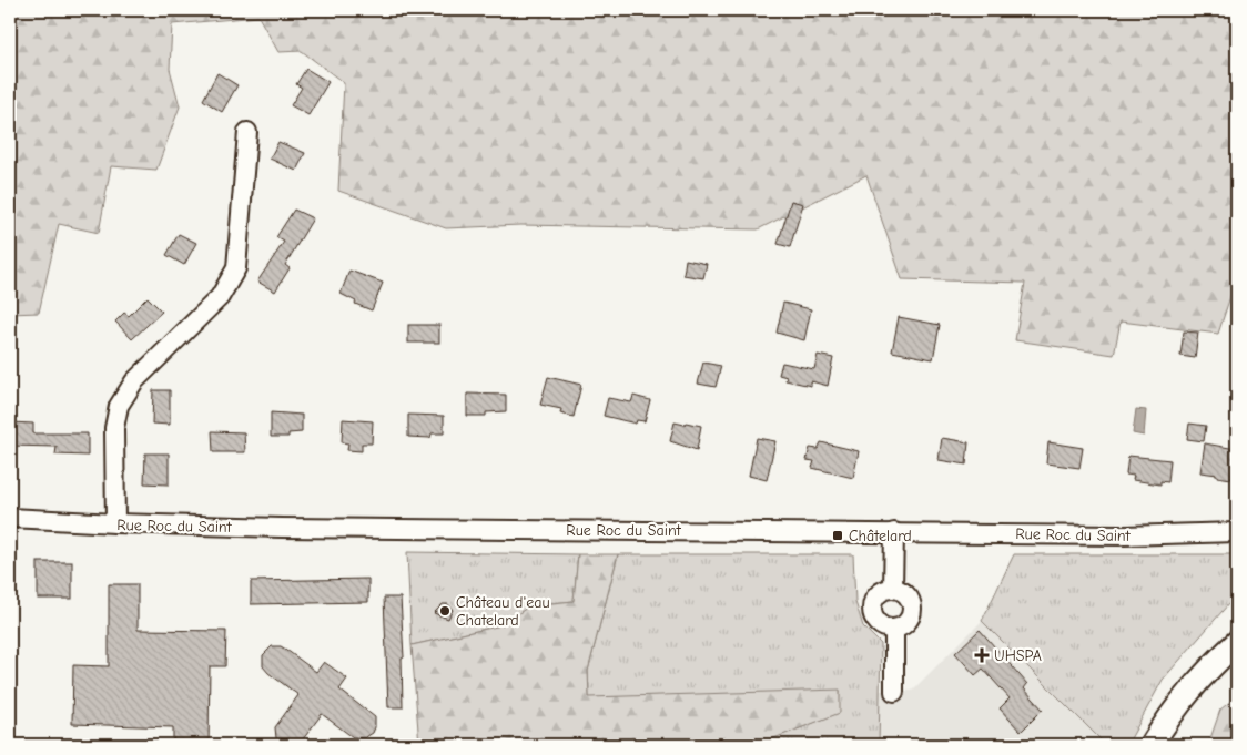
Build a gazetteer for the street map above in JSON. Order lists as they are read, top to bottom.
{
  "streets": {
    "street": ["Rue Roc du Saint"]
  },
  "places": {
    "transit": ["Châtelard"],
    "other": ["Château d'eau Chatelard"],
    "health": ["UHSPA"]
  }
}
